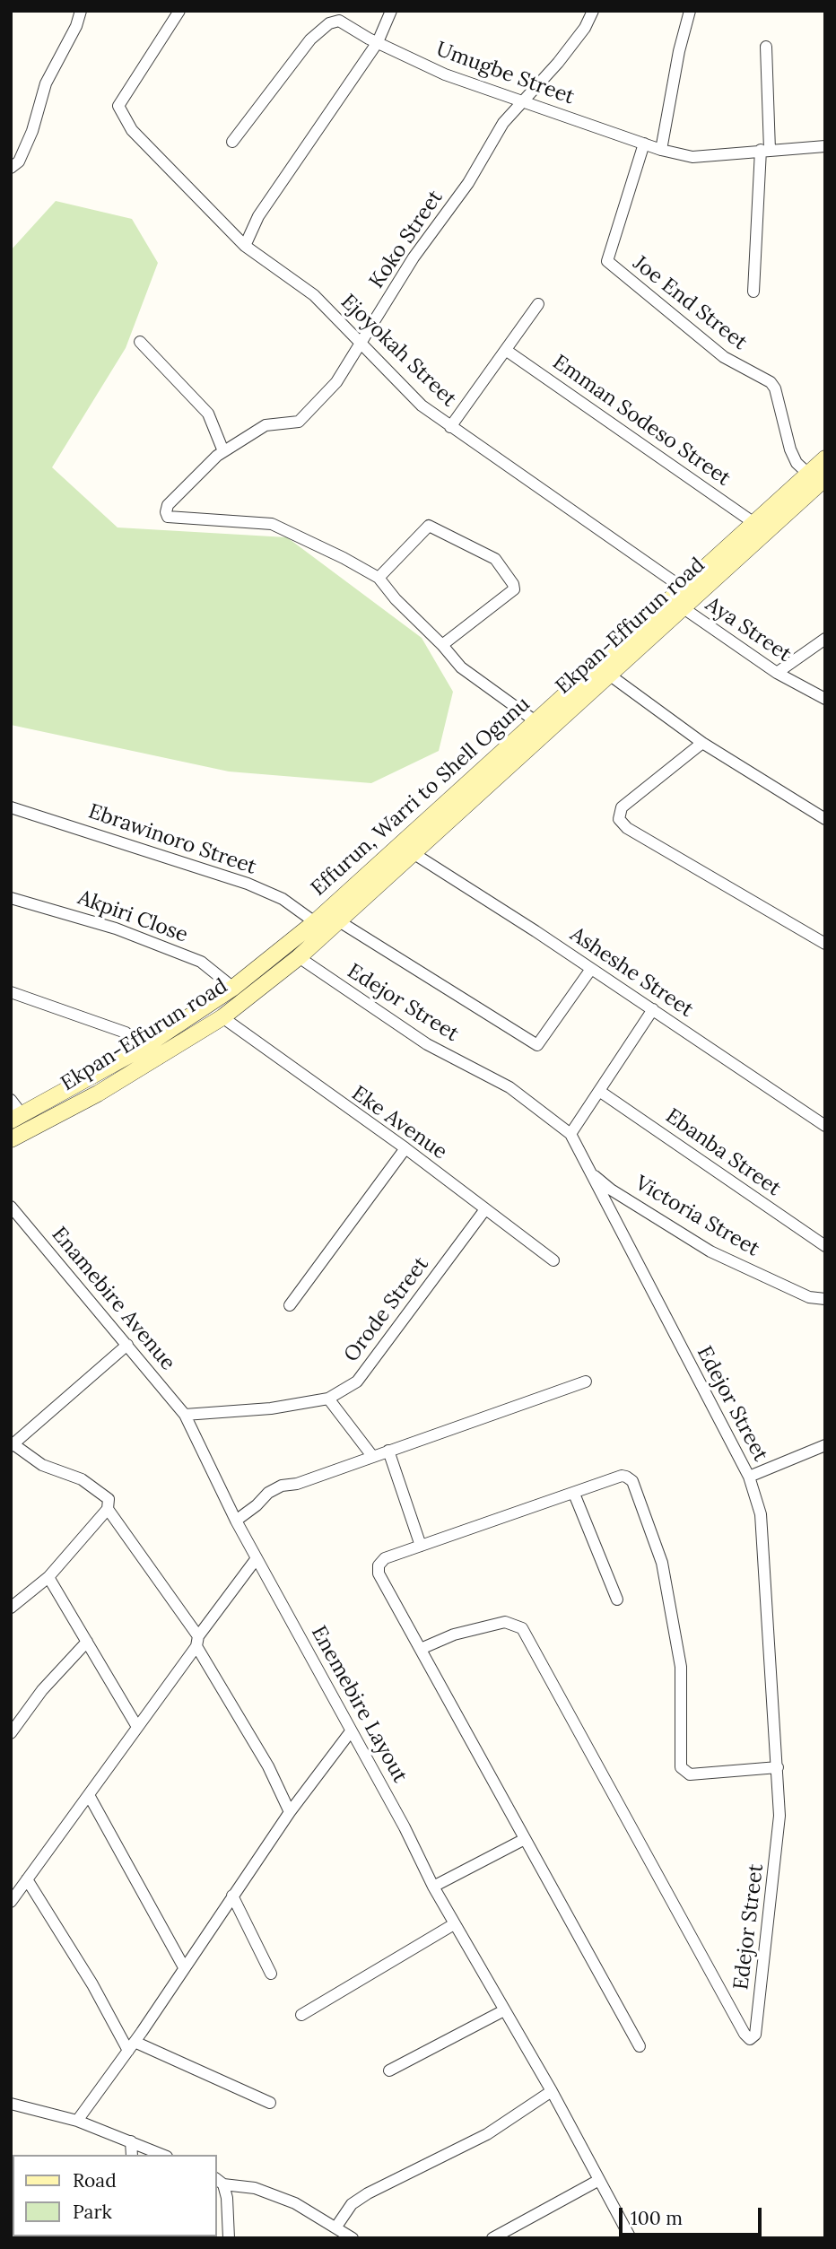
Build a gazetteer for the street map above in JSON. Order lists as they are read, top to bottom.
{
  "streets": {
    "main road": ["Ekpan-Effurun road", "Effurun, Warri to Shell Ogunu"],
    "street": [
      "Umugbe Street",
      "Koko Street",
      "Joe End Street",
      "Ejoyokah Street",
      "Emman Sodeso Street",
      "Aya Street",
      "Ebrawinoro Street",
      "Akpiri Close",
      "Asheshe Street",
      "Edejor Street",
      "Eke Avenue",
      "Ebanba Street",
      "Victoria Street",
      "Enamebire Avenue",
      "Orode Street",
      "Enemebire Layout"
    ]
  },
  "crossings": [
    ["Umugbe Street", "Koko Street"],
    ["Umugbe Street", "Joe End Street"],
    ["Koko Street", "Ejoyokah Street"],
    ["Joe End Street", "Effurun, Warri to Shell Ogunu"],
    ["Ejoyokah Street", "Effurun, Warri to Shell Ogunu"],
    ["Emman Sodeso Street", "Ekpan-Effurun road"],
    ["Emman Sodeso Street", "Effurun, Warri to Shell Ogunu"],
    ["Ekpan-Effurun road", "Aya Street"],
    ["Ekpan-Effurun road", "Effurun, Warri to Shell Ogunu"],
    ["Ekpan-Effurun road", "Asheshe Street"],
    ["Ekpan-Effurun road", "Edejor Street"],
    ["Ekpan-Effurun road", "Eke Avenue"],
    ["Effurun, Warri to Shell Ogunu", "Ebrawinoro Street"],
    ["Effurun, Warri to Shell Ogunu", "Akpiri Close"],
    ["Edejor Street", "Victoria Street"],
    ["Eke Avenue", "Orode Street"],
    ["Enamebire Avenue", "Orode Street"],
    ["Enamebire Avenue", "Enemebire Layout"],
    ["Orode Street", "Enemebire Layout"]
  ],
  "legend": ["Road", "Park"],
  "scale_bar": "100 m"
}
